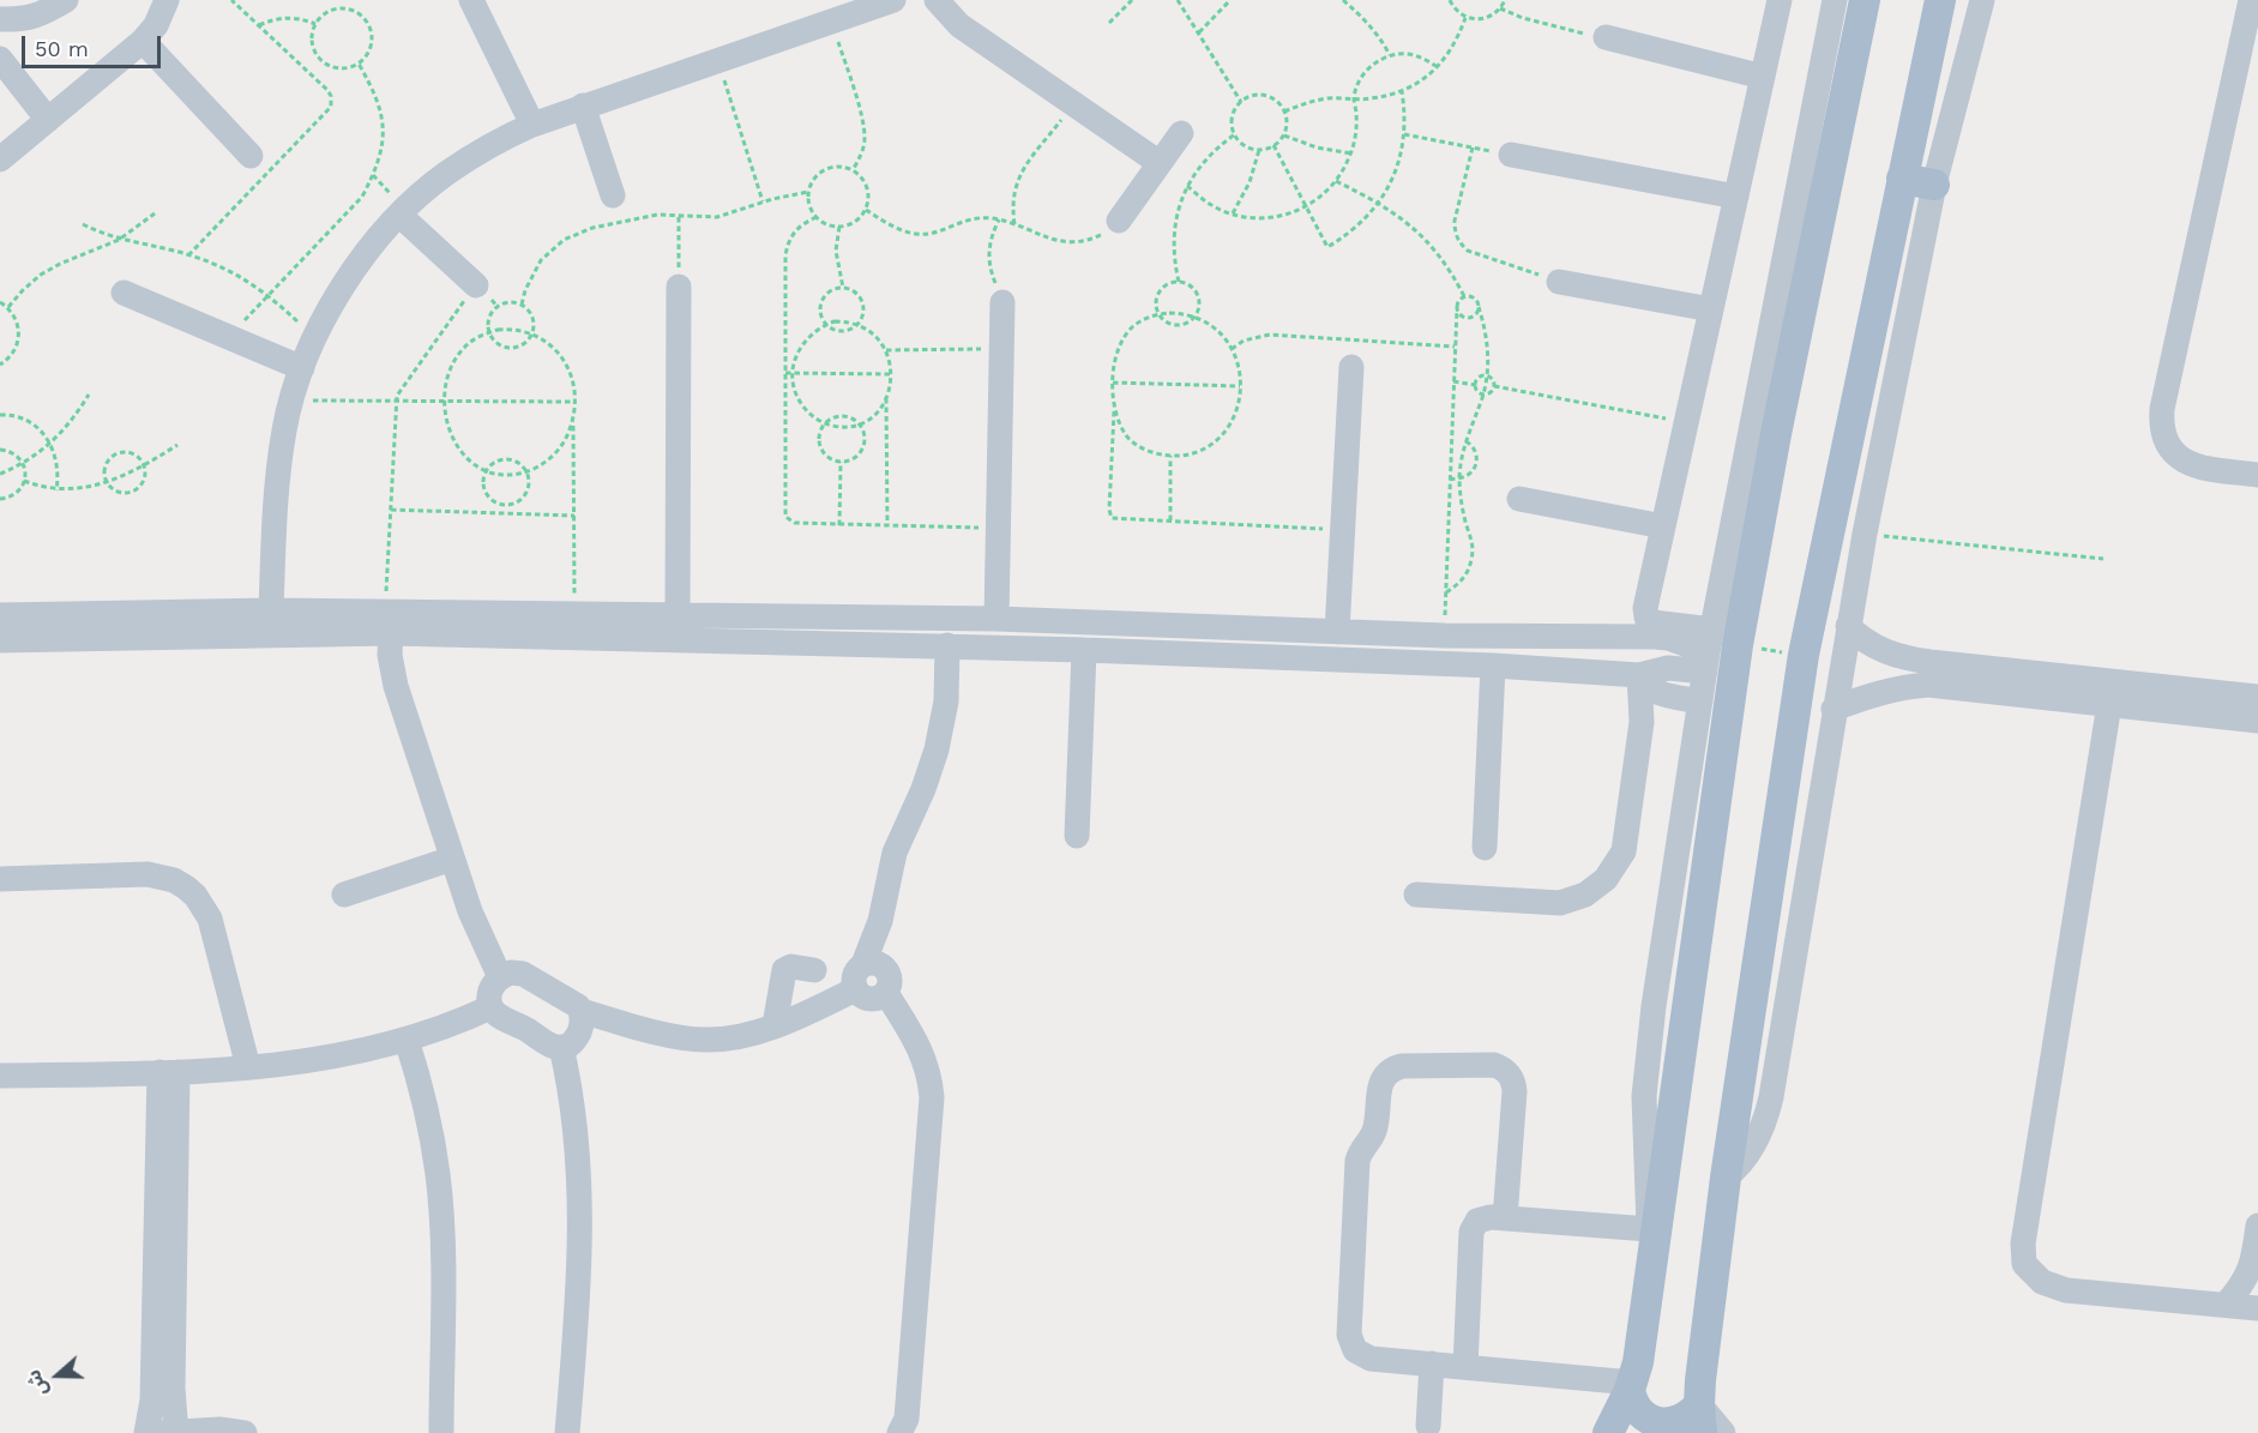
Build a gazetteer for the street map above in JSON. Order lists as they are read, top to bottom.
{
  "scale_bar": "50 m",
  "north": "left"
}
